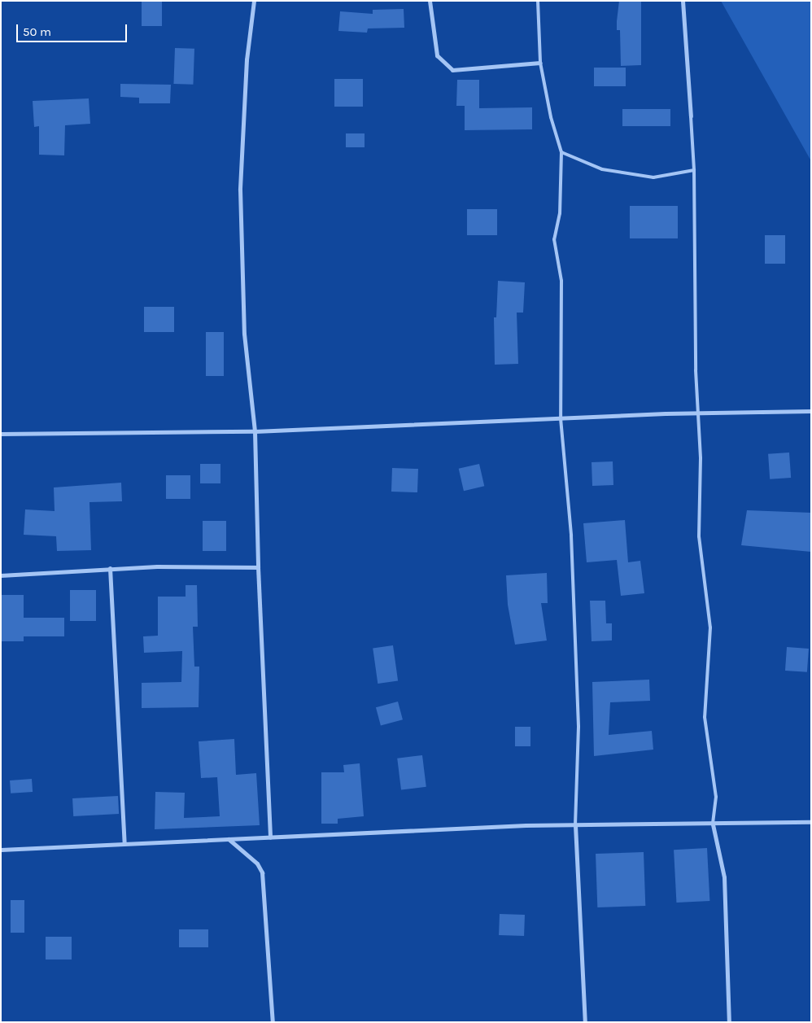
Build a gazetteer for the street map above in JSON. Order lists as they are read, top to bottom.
{
  "scale_bar": "50 m"
}
